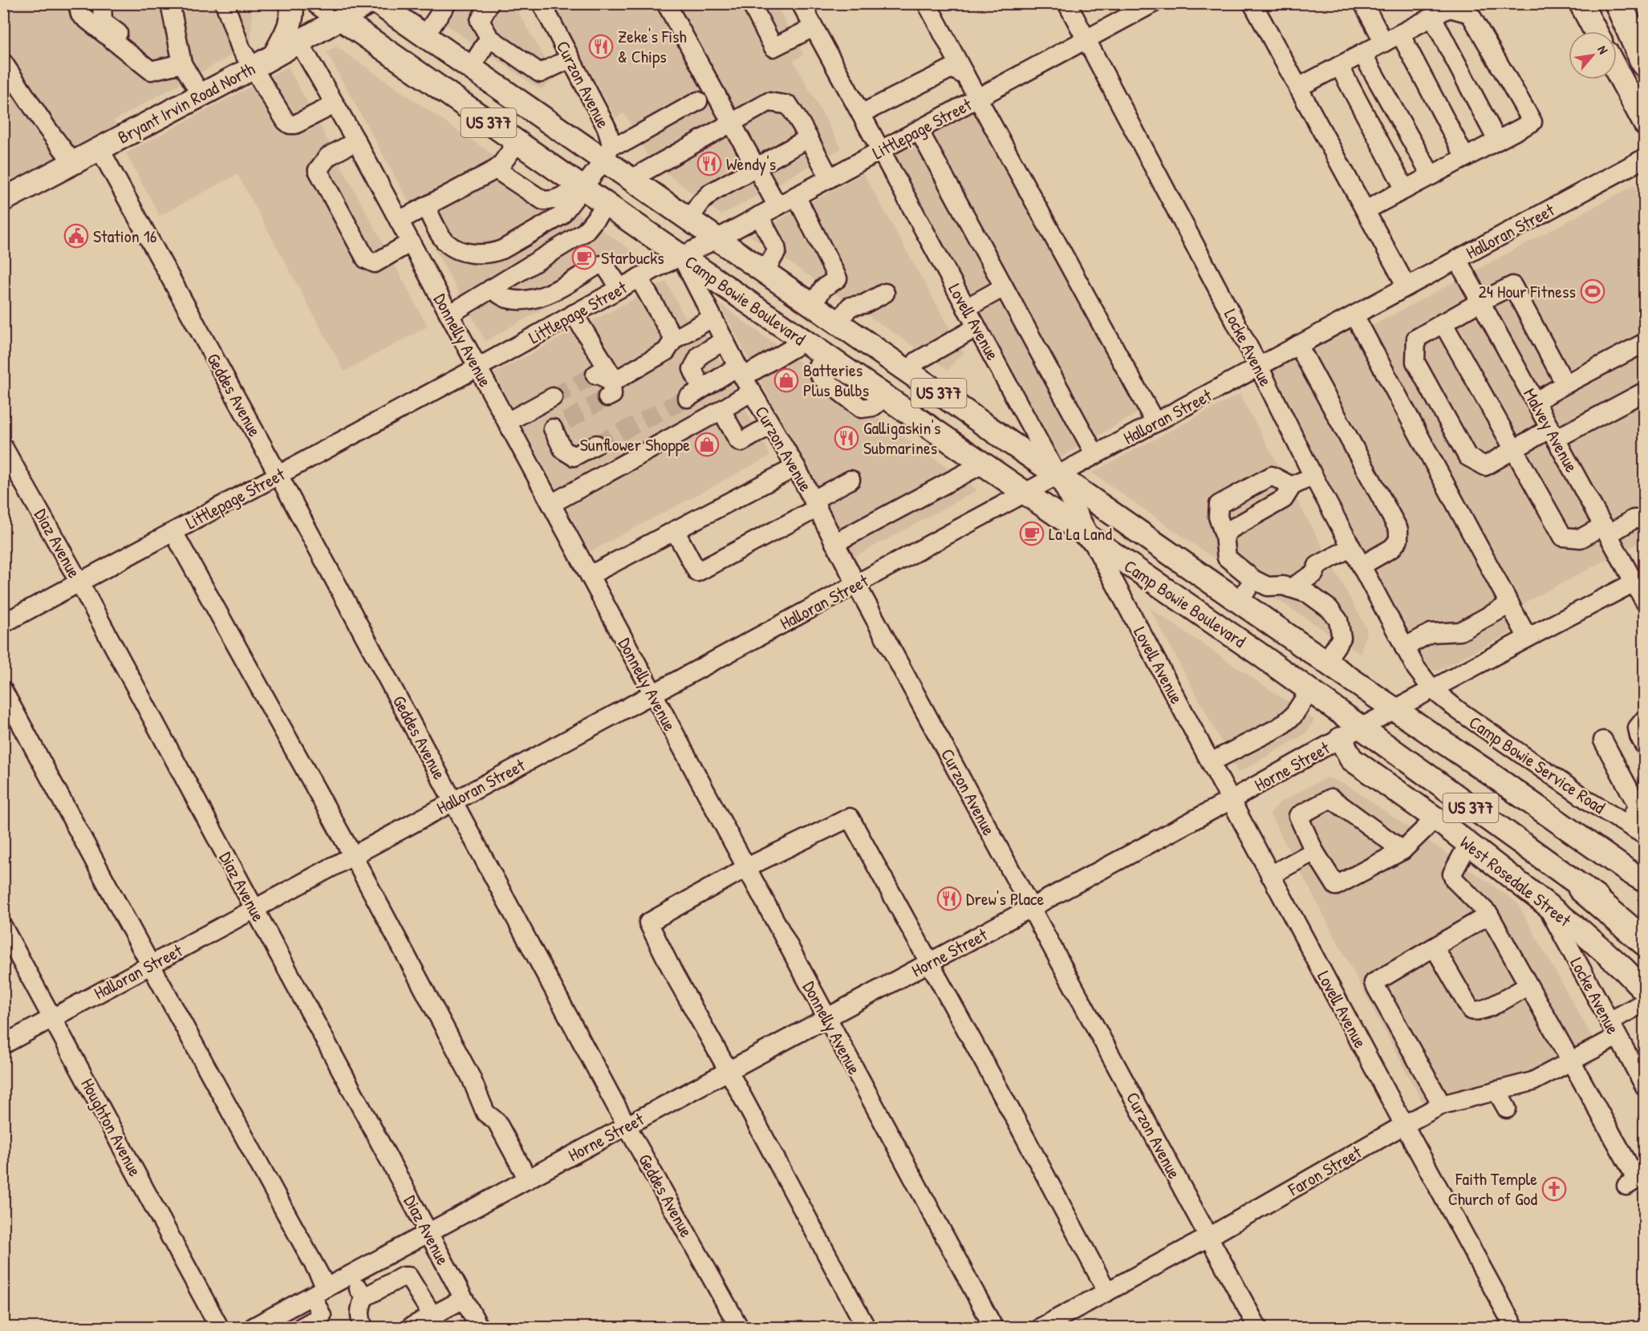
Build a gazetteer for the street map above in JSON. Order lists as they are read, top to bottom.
{
  "streets": {
    "highway": ["US 377"],
    "main road": ["Bryant Irvin Road North", "Camp Bowie Boulevard", "West Rosedale Street"],
    "street": [
      "Curzon Avenue",
      "Littlepage Street",
      "Halloran Street",
      "Lovell Avenue",
      "Donnelly Avenue",
      "Locke Avenue",
      "Geddes Avenue",
      "Malvey Avenue",
      "Diaz Avenue",
      "Camp Bowie Service Road",
      "Horne Street",
      "Houghton Avenue",
      "Faron Street"
    ]
  },
  "crossings": [
    ["Curzon Avenue", "Littlepage Street"],
    ["Curzon Avenue", "Halloran Street"],
    ["Curzon Avenue", "Camp Bowie Boulevard"],
    ["Curzon Avenue", "Horne Street"],
    ["Curzon Avenue", "Faron Street"],
    ["Bryant Irvin Road North", "Camp Bowie Boulevard"],
    ["Bryant Irvin Road North", "Donnelly Avenue"],
    ["Bryant Irvin Road North", "Geddes Avenue"],
    ["US 377", "Camp Bowie Boulevard"],
    ["Littlepage Street", "Camp Bowie Boulevard"],
    ["Littlepage Street", "Lovell Avenue"],
    ["Littlepage Street", "Donnelly Avenue"],
    ["Littlepage Street", "Locke Avenue"],
    ["Littlepage Street", "Geddes Avenue"],
    ["Littlepage Street", "Diaz Avenue"],
    ["Halloran Street", "Camp Bowie Boulevard"],
    ["Halloran Street", "Lovell Avenue"],
    ["Halloran Street", "Donnelly Avenue"],
    ["Halloran Street", "Locke Avenue"],
    ["Halloran Street", "Geddes Avenue"],
    ["Halloran Street", "Malvey Avenue"],
    ["Halloran Street", "Diaz Avenue"],
    ["Halloran Street", "Houghton Avenue"],
    ["Camp Bowie Boulevard", "Lovell Avenue"],
    ["Camp Bowie Boulevard", "Horne Street"],
    ["Lovell Avenue", "Horne Street"],
    ["Lovell Avenue", "Faron Street"],
    ["Donnelly Avenue", "Horne Street"],
    ["Locke Avenue", "Camp Bowie Service Road"],
    ["Locke Avenue", "Horne Street"],
    ["Locke Avenue", "West Rosedale Street"],
    ["Locke Avenue", "Faron Street"],
    ["Geddes Avenue", "Horne Street"],
    ["Malvey Avenue", "Horne Street"],
    ["Diaz Avenue", "Horne Street"],
    ["Camp Bowie Service Road", "Horne Street"],
    ["Horne Street", "West Rosedale Street"]
  ],
  "places": {
    "restaurant": [
      "Zeke's Fish & Chips",
      "Wendy's",
      "Galligaskin's Submarines",
      "Drew's Place"
    ],
    "public building": ["Station 16"],
    "cafe": ["Starbucks", "La La Land"],
    "sports": ["24 Hour Fitness"],
    "shop": ["Batteries Plus Bulbs", "Sunflower Shoppe"],
    "church": ["Faith Temple Church of God"]
  },
  "north": "top right"
}
